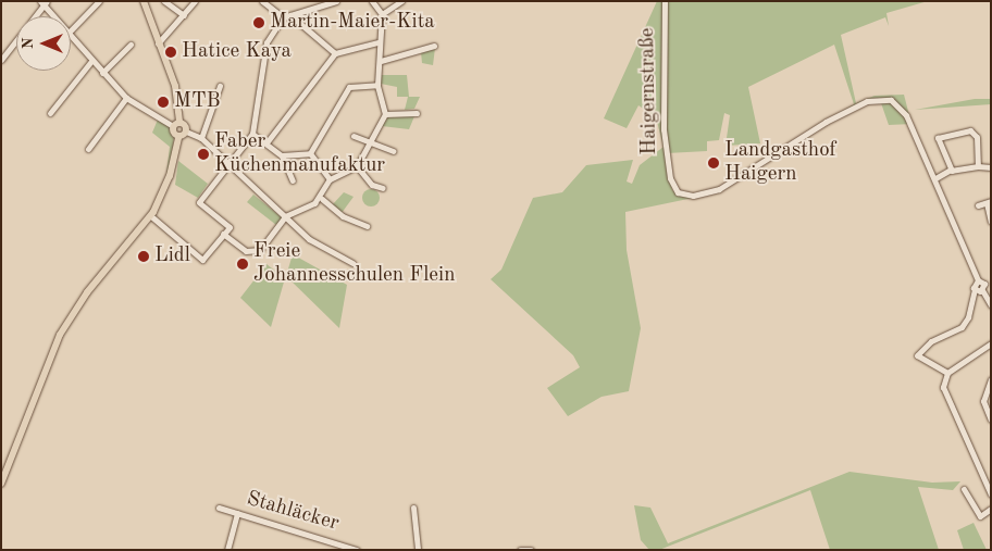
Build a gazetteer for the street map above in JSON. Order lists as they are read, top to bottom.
{
  "streets": {
    "street": ["Haigernstraße", "Stahläcker"]
  },
  "places": [
    "Martin-Maier-Kita",
    "Hatice Kaya",
    "MTB",
    "Faber Küchenmanufaktur",
    "Landgasthof Haigern",
    "Lidl",
    "Freie Johannesschulen Flein"
  ],
  "north": "left"
}
